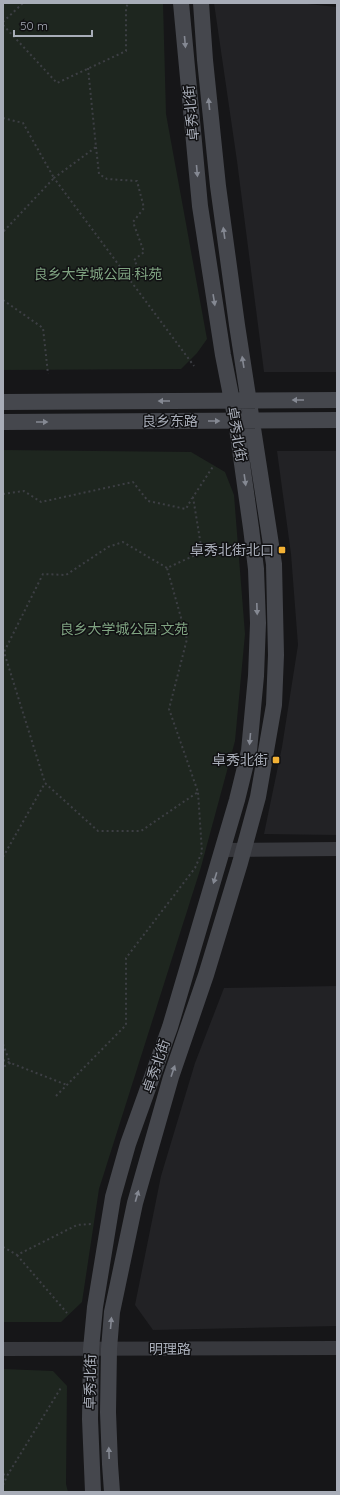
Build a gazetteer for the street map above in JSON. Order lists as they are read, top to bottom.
{
  "streets": {
    "main road": ["卓秀北街", "良乡东路"],
    "street": ["明理路"]
  },
  "crossings": [
    ["卓秀北街", "良乡东路"],
    ["卓秀北街", "明理路"]
  ],
  "parks": ["良乡大学城公园·科苑", "良乡大学城公园·文苑"],
  "places": {
    "transit": ["卓秀北街北口", "卓秀北街"]
  },
  "scale_bar": "50 m"
}
